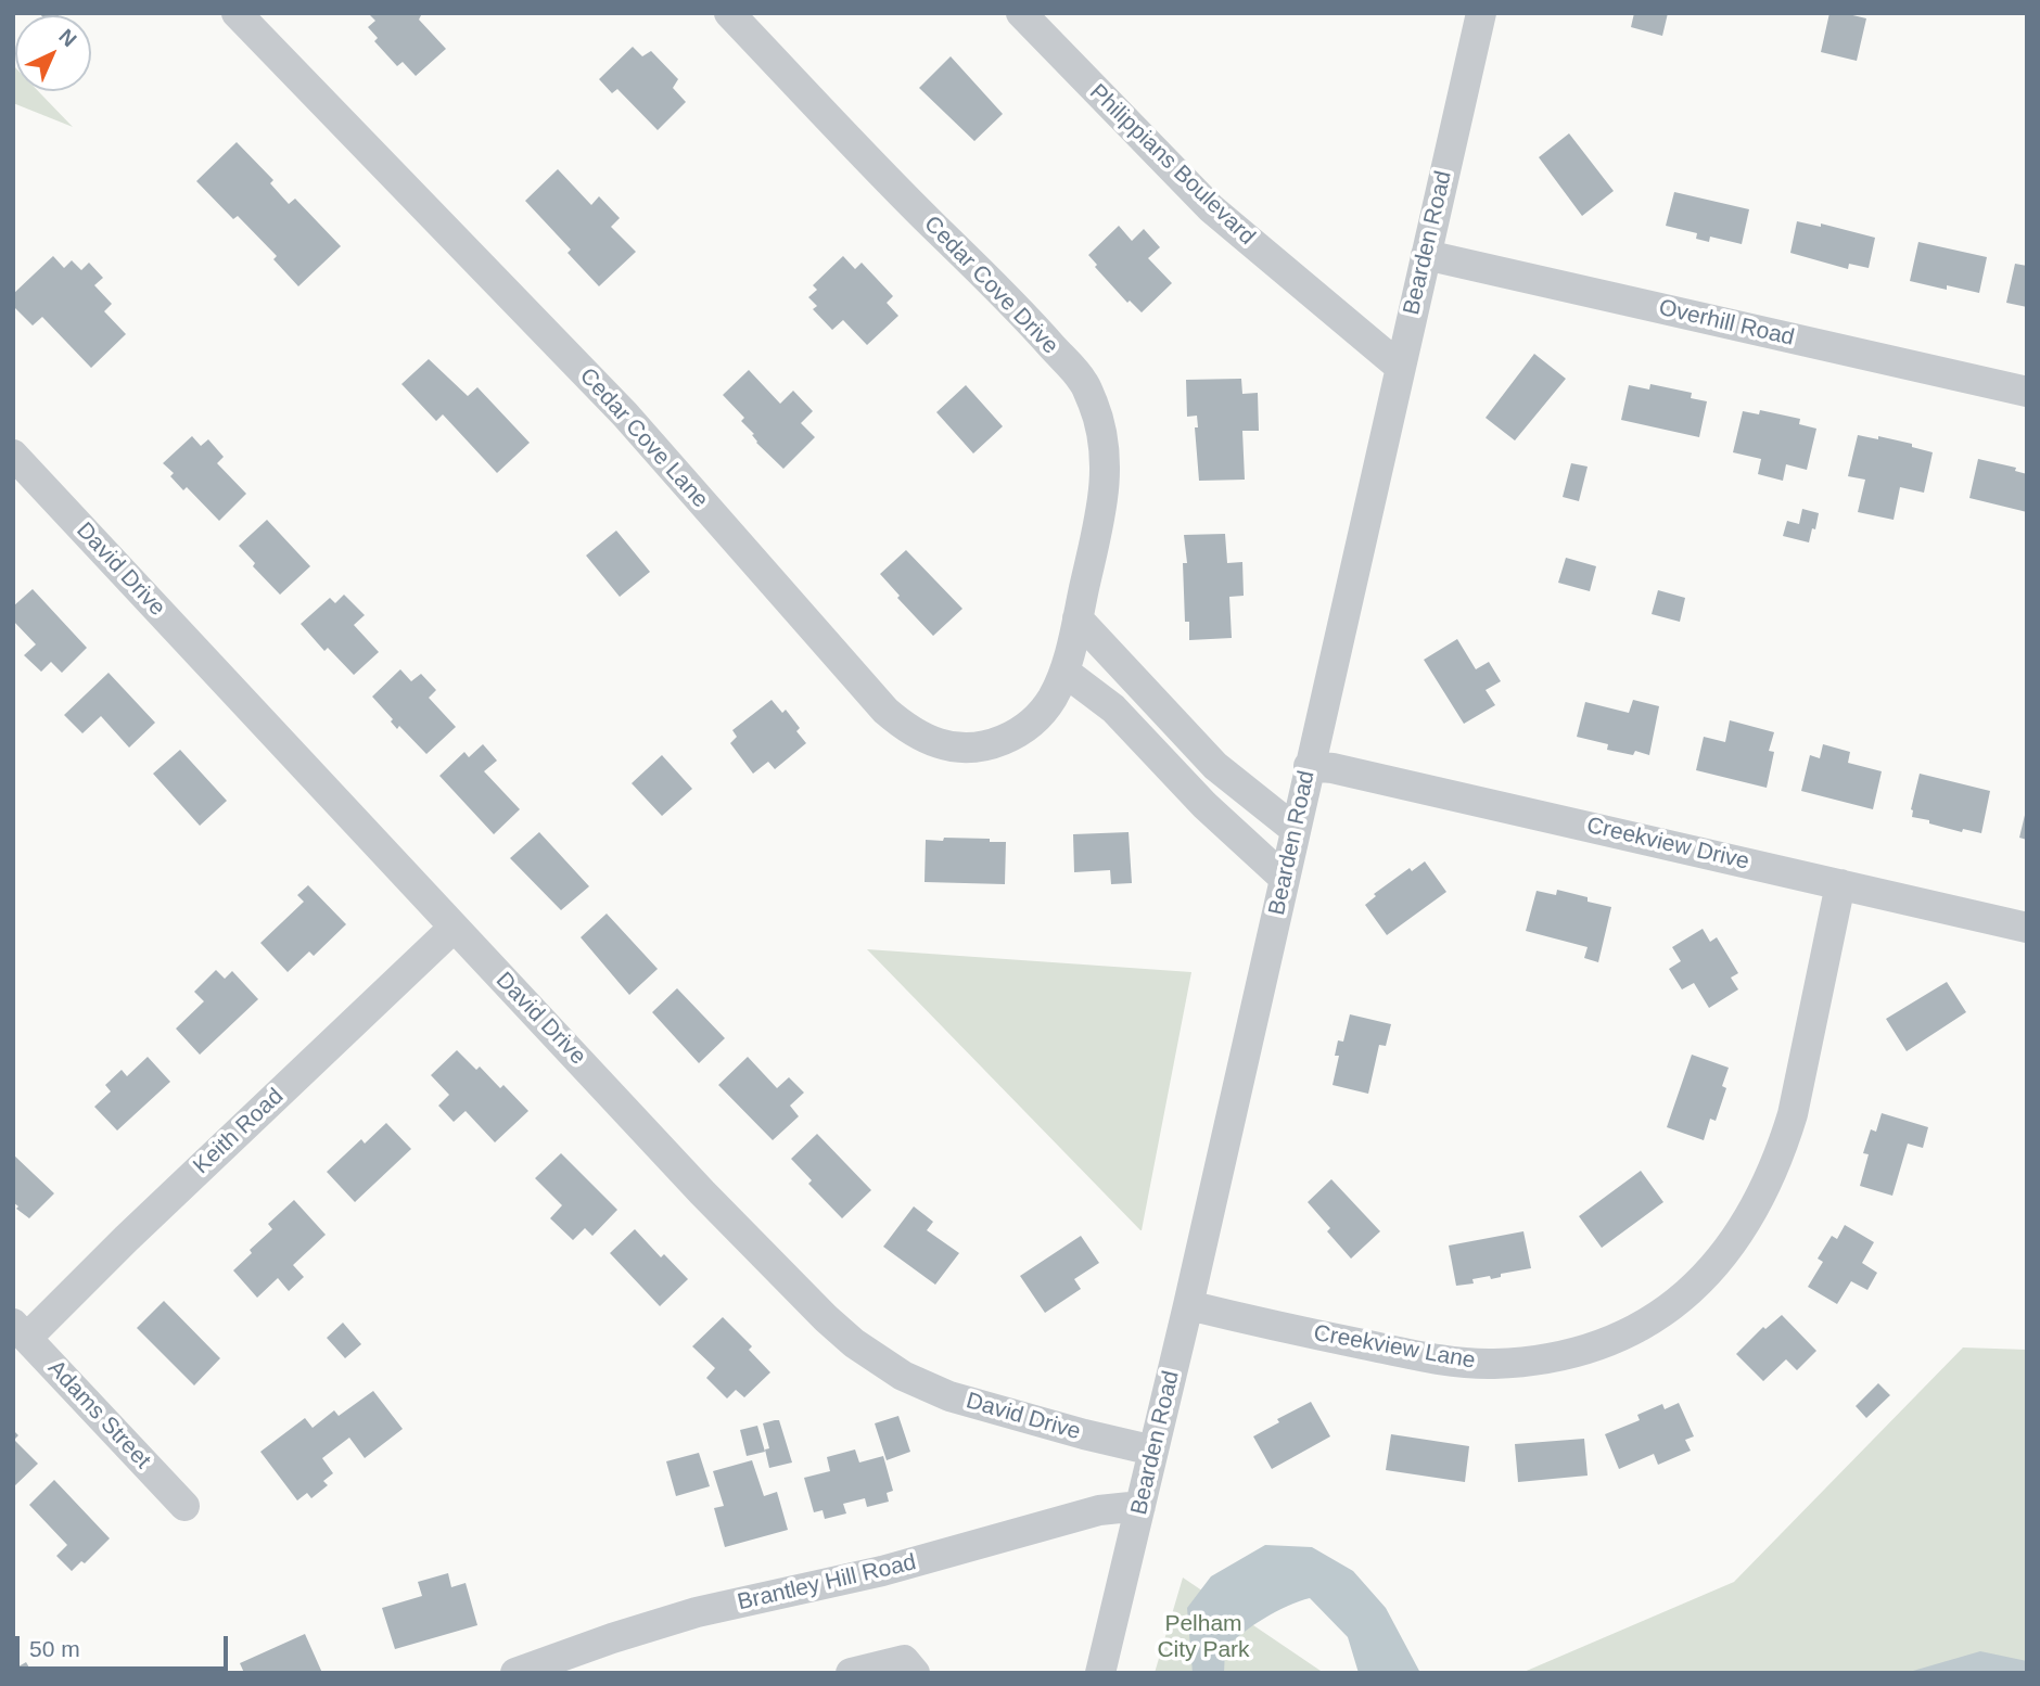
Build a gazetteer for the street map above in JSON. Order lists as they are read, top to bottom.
{
  "streets": {
    "street": [
      "Philippians Boulevard",
      "Bearden Road",
      "Cedar Cove Drive",
      "Overhill Road",
      "Cedar Cove Lane",
      "David Drive",
      "Creekview Drive",
      "Keith Road",
      "Creekview Lane",
      "Adams Street",
      "Brantley Hill Road"
    ]
  },
  "crossings": [
    ["Philippians Boulevard", "Bearden Road"],
    ["Bearden Road", "Overhill Road"],
    ["Bearden Road", "David Drive"],
    ["Bearden Road", "Creekview Drive"],
    ["Bearden Road", "Creekview Lane"],
    ["Bearden Road", "Brantley Hill Road"],
    ["Cedar Cove Drive", "Cedar Cove Lane"],
    ["David Drive", "Keith Road"],
    ["Creekview Drive", "Creekview Lane"],
    ["Keith Road", "Adams Street"]
  ],
  "parks": ["Pelham City Park"],
  "scale_bar": "50 m",
  "north": "top right"
}
